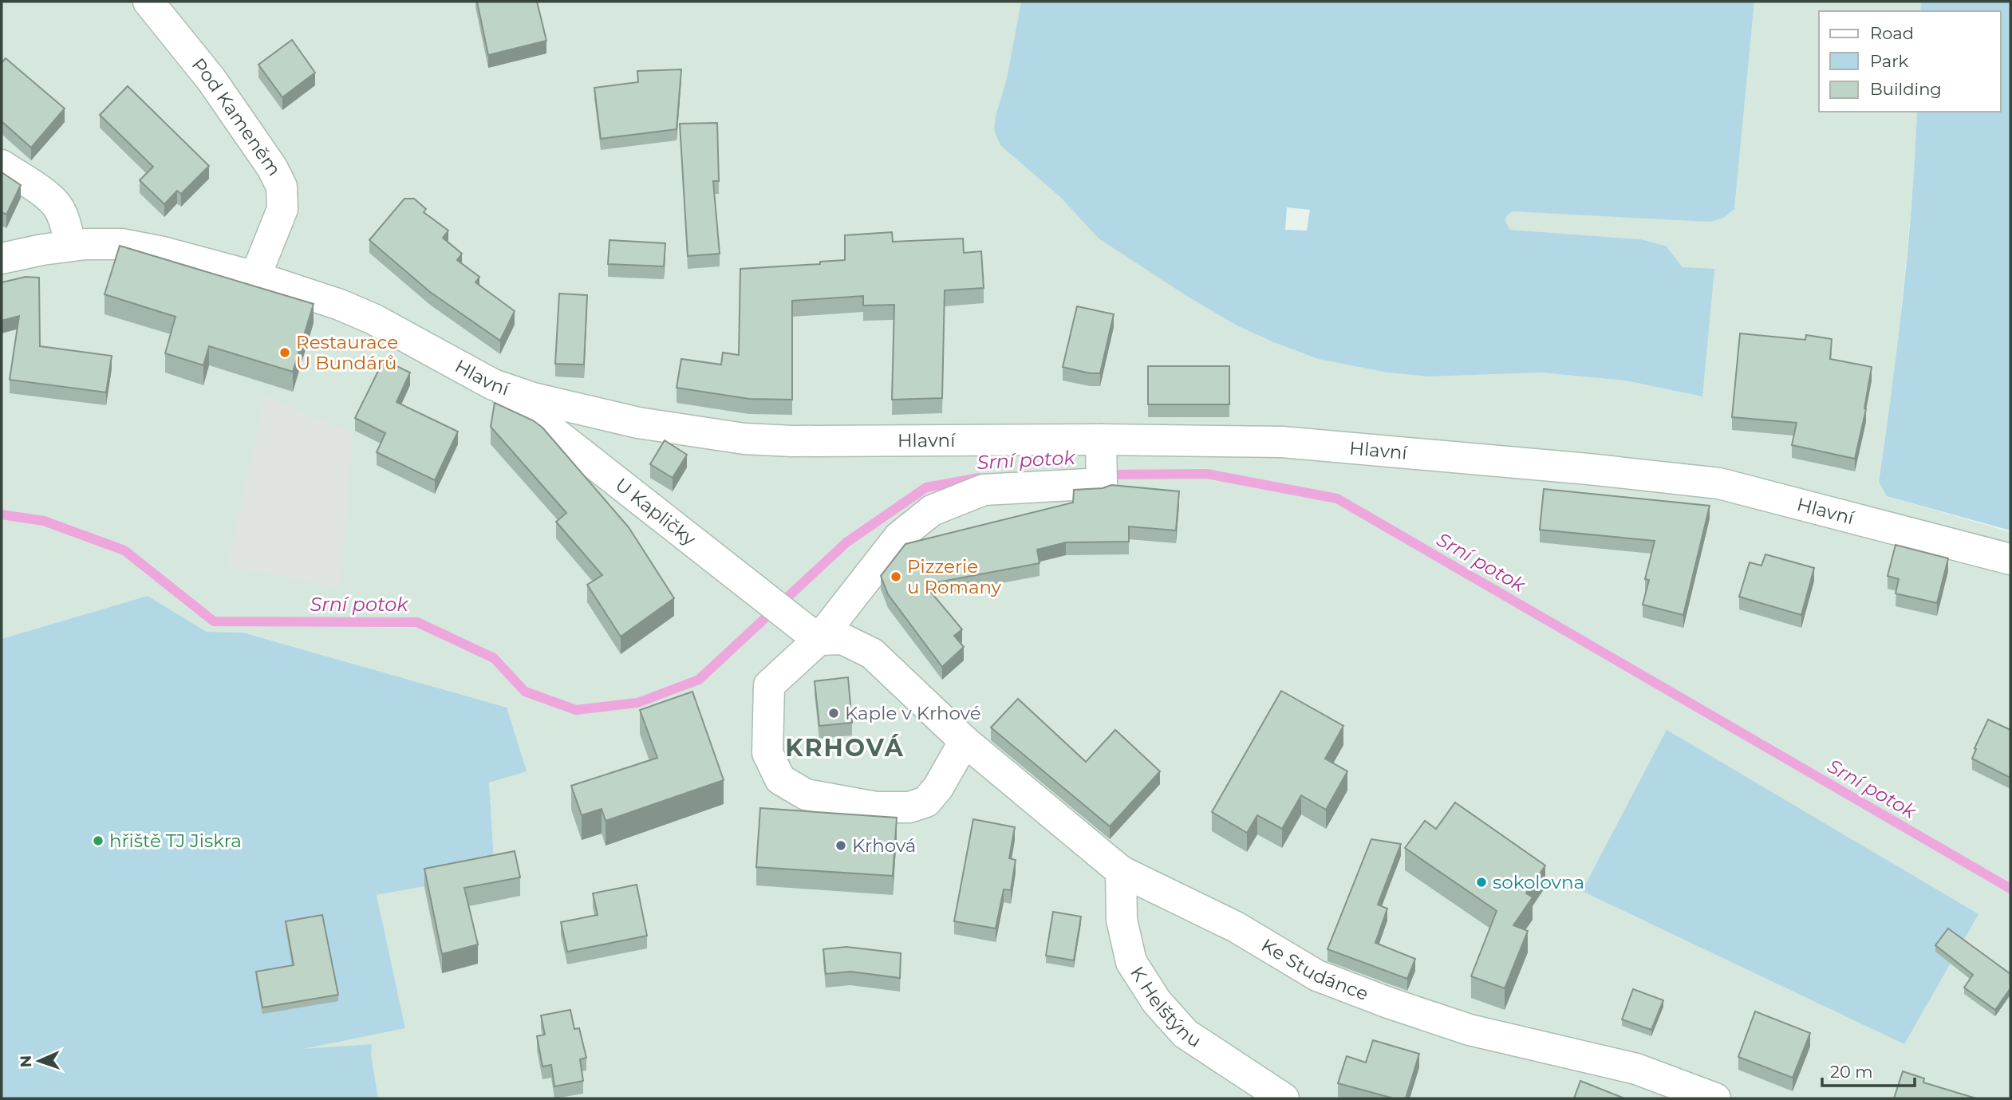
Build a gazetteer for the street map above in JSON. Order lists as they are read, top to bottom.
{
  "streets": {
    "street": [
      "Pod Kameněm",
      "Hlavní",
      "U Kapličky",
      "Ke Studánce",
      "K Helštýnu"
    ]
  },
  "crossings": [
    ["Pod Kameněm", "Hlavní"],
    ["Hlavní", "U Kapličky"],
    ["U Kapličky", "Ke Studánce"],
    ["Ke Studánce", "K Helštýnu"]
  ],
  "districts": ["KRHOVÁ"],
  "water": ["Srní potok"],
  "places": [
    "Restaurace U Bundárů",
    "Pizzerie u Romany",
    "Kaple v Krhové",
    "hřiště TJ Jiskra",
    "Krhová",
    "sokolovna"
  ],
  "legend": ["Road", "Park", "Building"],
  "scale_bar": "20 m",
  "north": "left"
}
